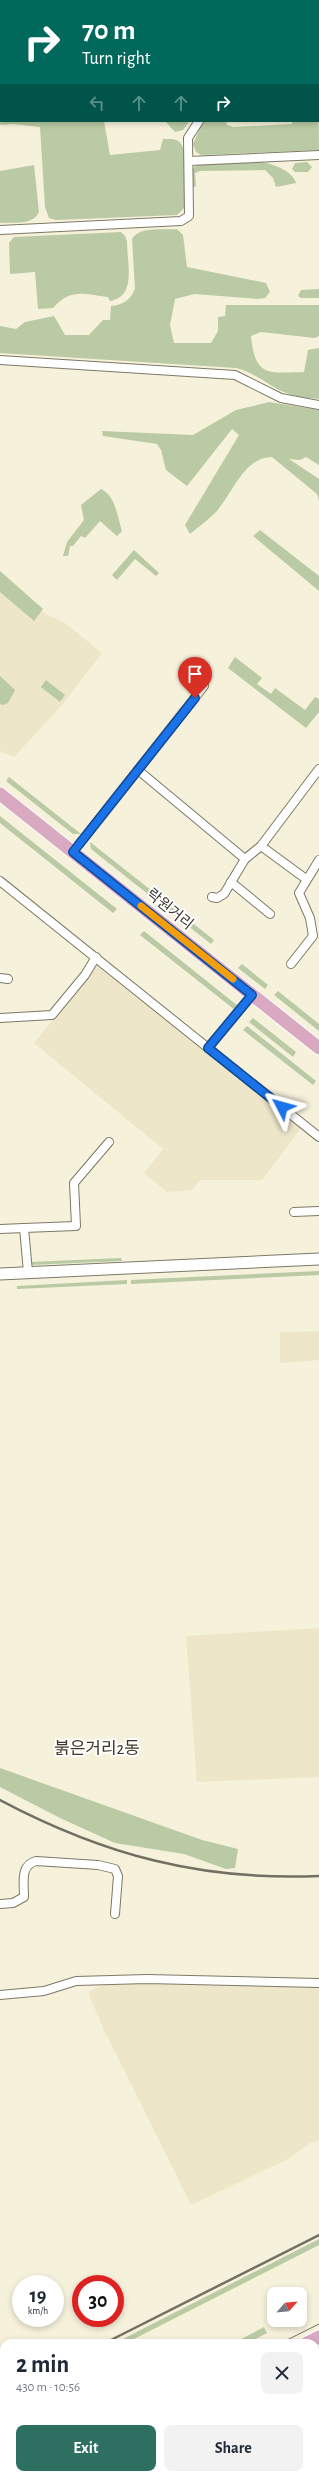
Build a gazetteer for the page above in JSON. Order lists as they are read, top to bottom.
{
  "streets": {
    "main road": ["락원거리"]
  },
  "districts": ["붉은거리2동"],
  "north": "top right",
  "page": {
    "turn": ["70 m", "Turn right"],
    "speed": "19 km/h",
    "limit": "30",
    "heading": ["2 min", "430 m · 10:56"],
    "buttons": ["Exit", "Share"]
  }
}
